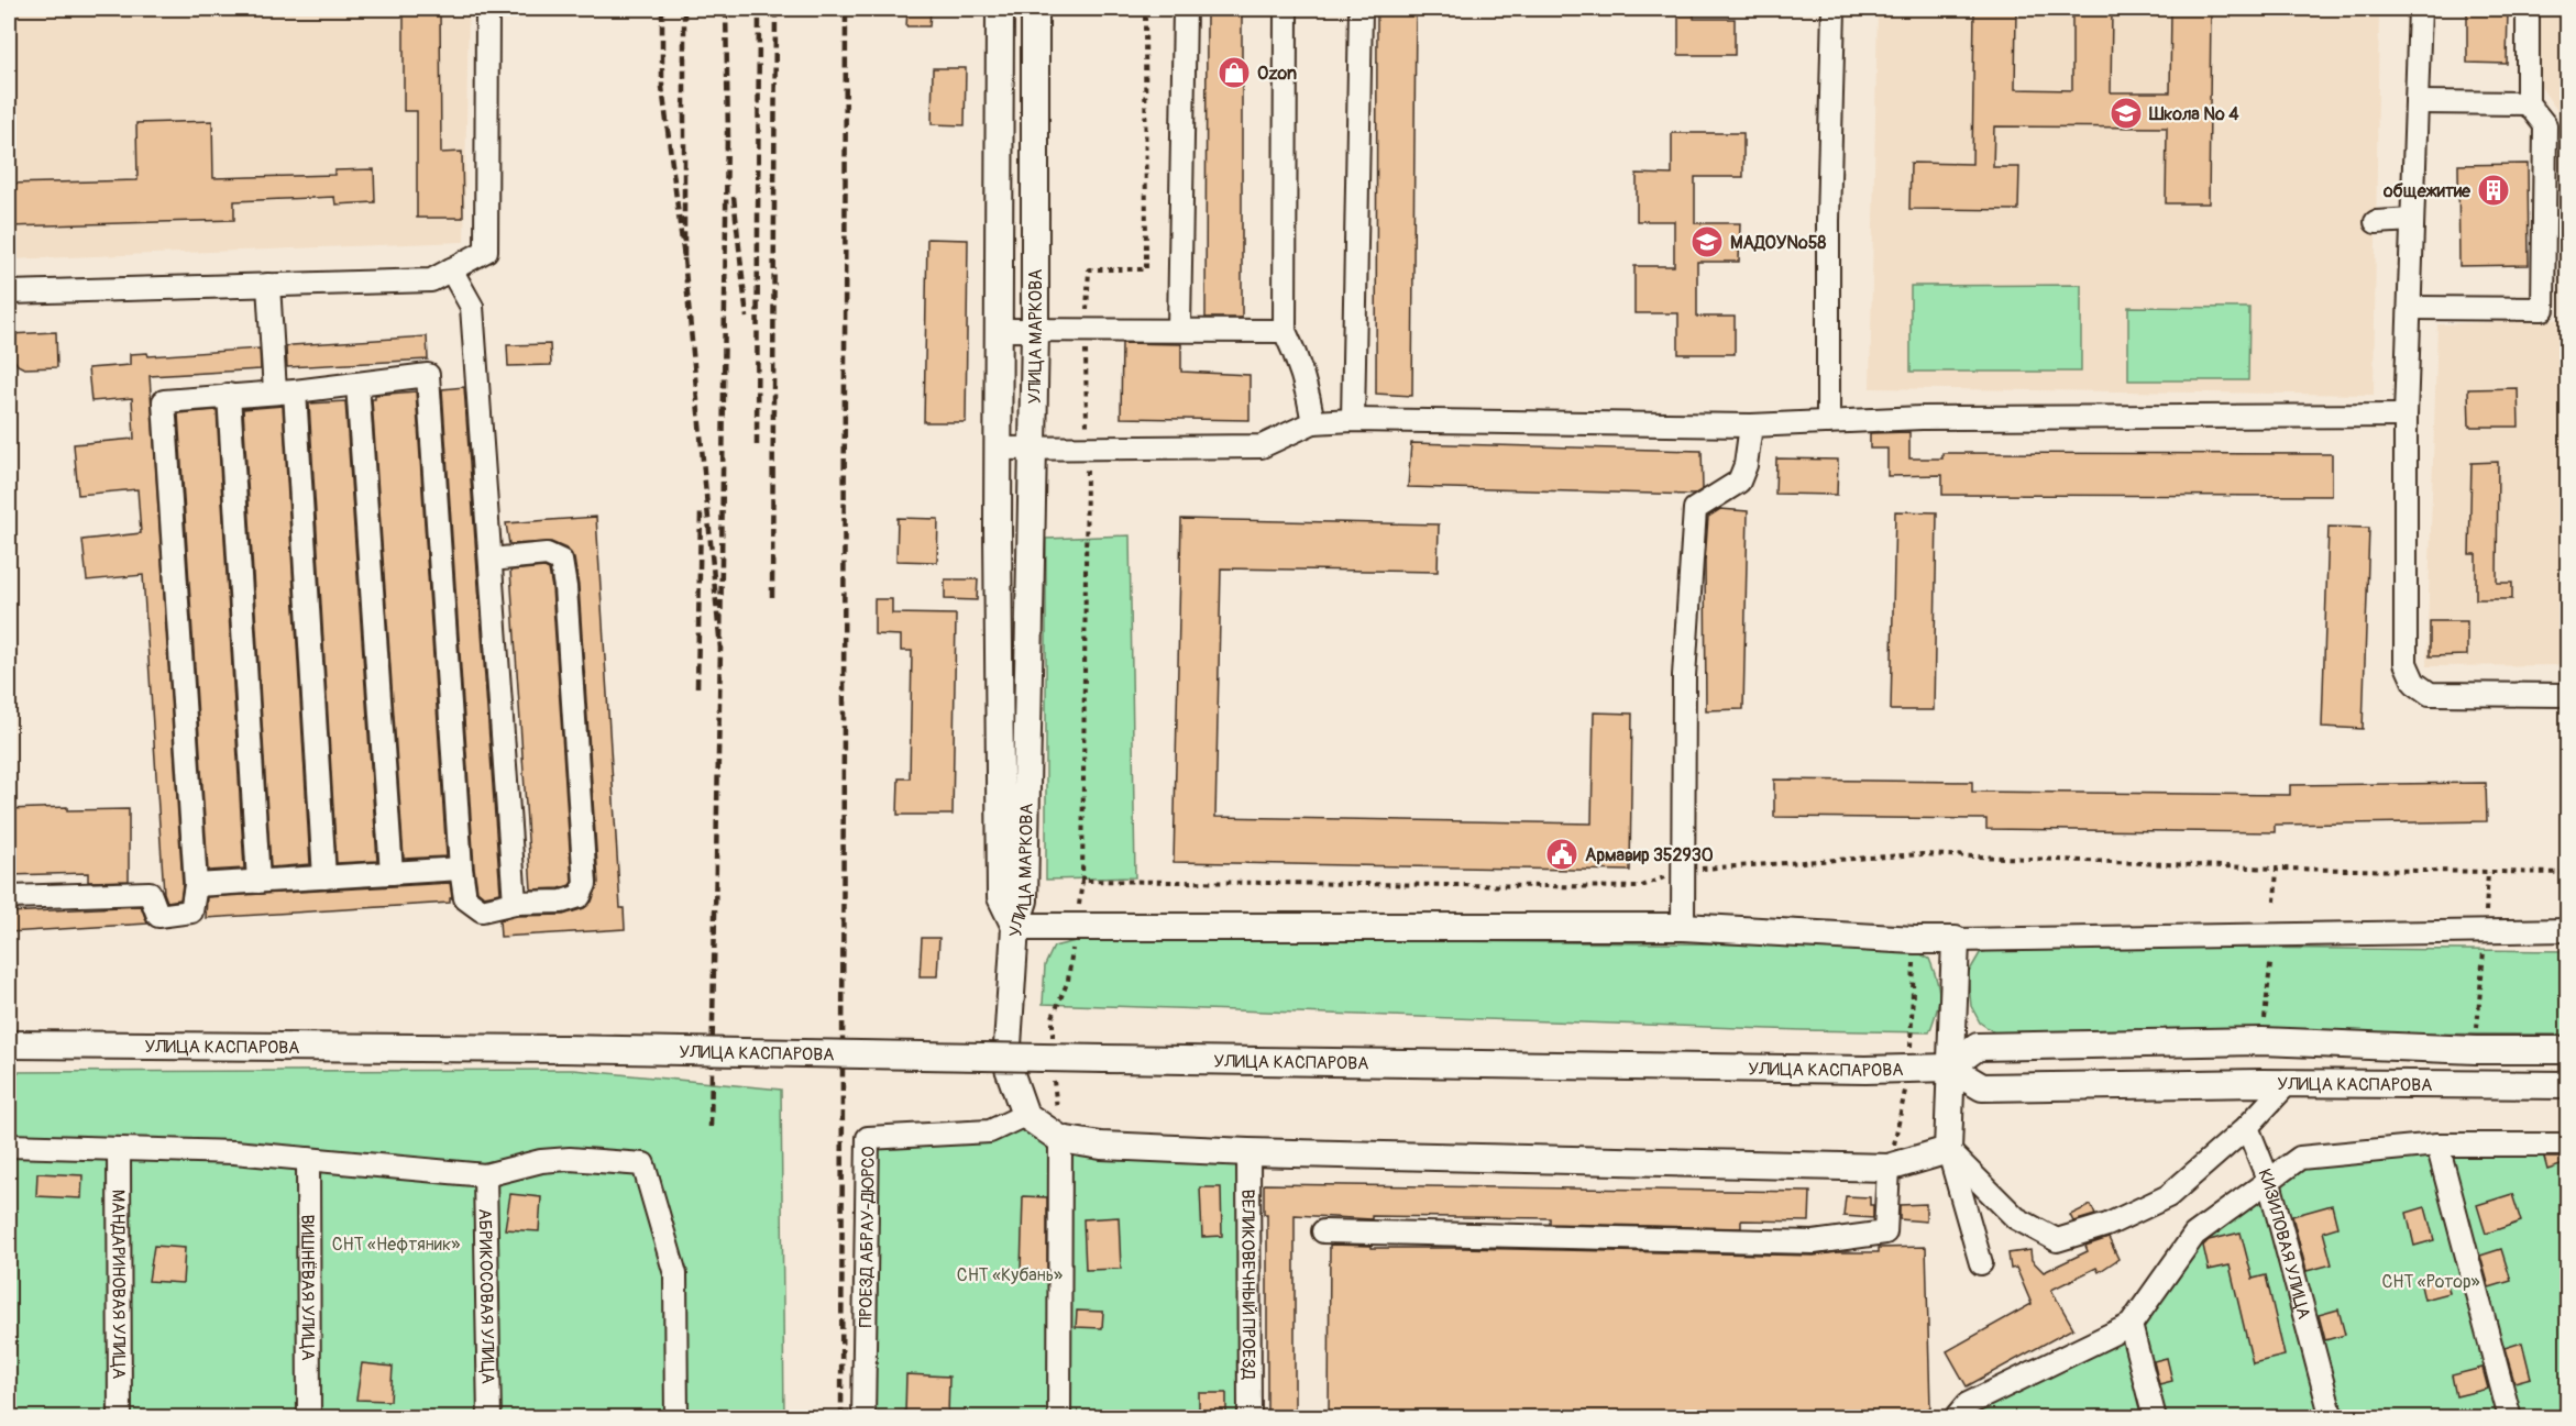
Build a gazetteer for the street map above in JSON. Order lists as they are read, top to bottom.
{
  "streets": {
    "main road": ["УЛИЦА МАРКОВА", "УЛИЦА КАСПАРОВА"],
    "street": [
      "ПРОЕЗД АБРАУ-ДЮРСО",
      "КИЗИЛОВАЯ УЛИЦА",
      "МАНДАРИНОВАЯ УЛИЦА",
      "ВЕЛИКОВЕЧНЫЙ ПРОЕЗД",
      "ВИШНЁВАЯ УЛИЦА",
      "АБРИКОСОВАЯ УЛИЦА"
    ]
  },
  "parks": ["СНТ «Нефтяник»", "СНТ «Кубань»", "СНТ «Ротор»"],
  "places": {
    "shop": ["Ozon"],
    "school or university": ["Школа № 4", "МАДОУ№58"],
    "building": ["общежитие"],
    "public building": ["Армавир 352930"]
  }
}
